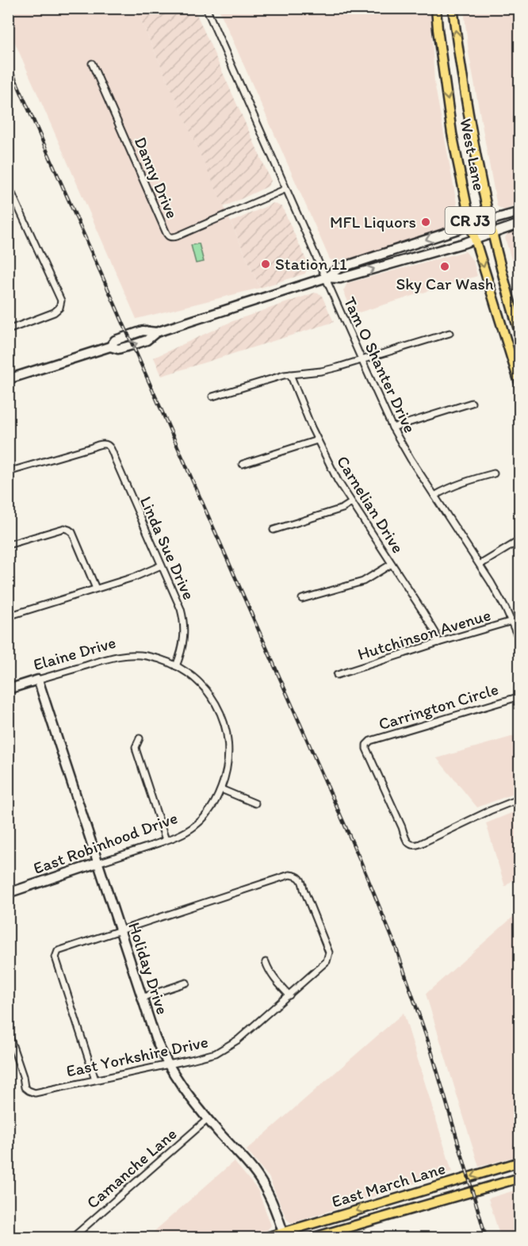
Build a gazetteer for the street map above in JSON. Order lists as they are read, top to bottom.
{
  "streets": {
    "main road": ["West Lane", "CR J3", "East March Lane"],
    "street": [
      "Danny Drive",
      "Tam O Shanter Drive",
      "Carnelian Drive",
      "Linda Sue Drive",
      "Hutchinson Avenue",
      "Elaine Drive",
      "Carrington Circle",
      "East Robinhood Drive",
      "Holiday Drive",
      "East Yorkshire Drive",
      "Camanche Lane"
    ]
  },
  "crossings": [
    ["Danny Drive", "Tam O Shanter Drive"],
    ["Tam O Shanter Drive", "Hutchinson Avenue"],
    ["Carnelian Drive", "Hutchinson Avenue"],
    ["Linda Sue Drive", "Elaine Drive"],
    ["Linda Sue Drive", "East Robinhood Drive"],
    ["Elaine Drive", "East Robinhood Drive"],
    ["Elaine Drive", "Holiday Drive"],
    ["East Robinhood Drive", "Holiday Drive"],
    ["Holiday Drive", "East Yorkshire Drive"],
    ["Holiday Drive", "Camanche Lane"],
    ["Holiday Drive", "East March Lane"]
  ],
  "places": ["MFL Liquors", "Station 11", "Sky Car Wash"]
}
